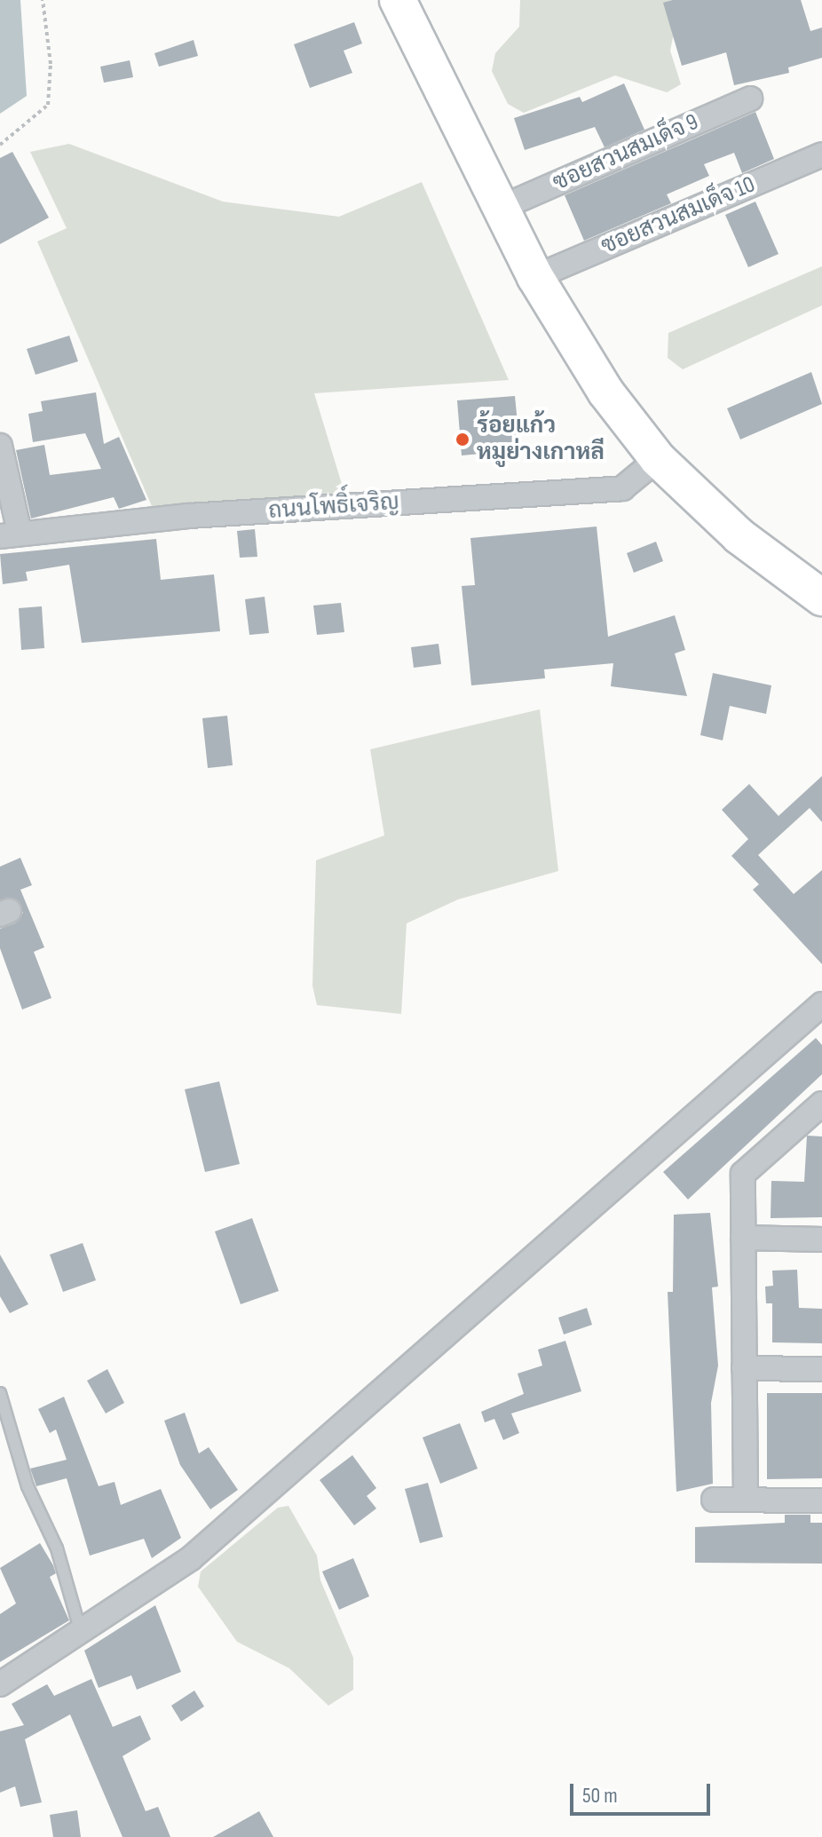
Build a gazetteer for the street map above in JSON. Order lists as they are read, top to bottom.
{
  "streets": {
    "street": ["ซอยสวนสมเด็จ 9", "ซอยสวนสมเด็จ 10", "ถนนโพธิ์เจริญ"]
  },
  "places": ["ร้อยแก้ว หมูย่างเกาหลี"],
  "scale_bar": "50 m"
}
